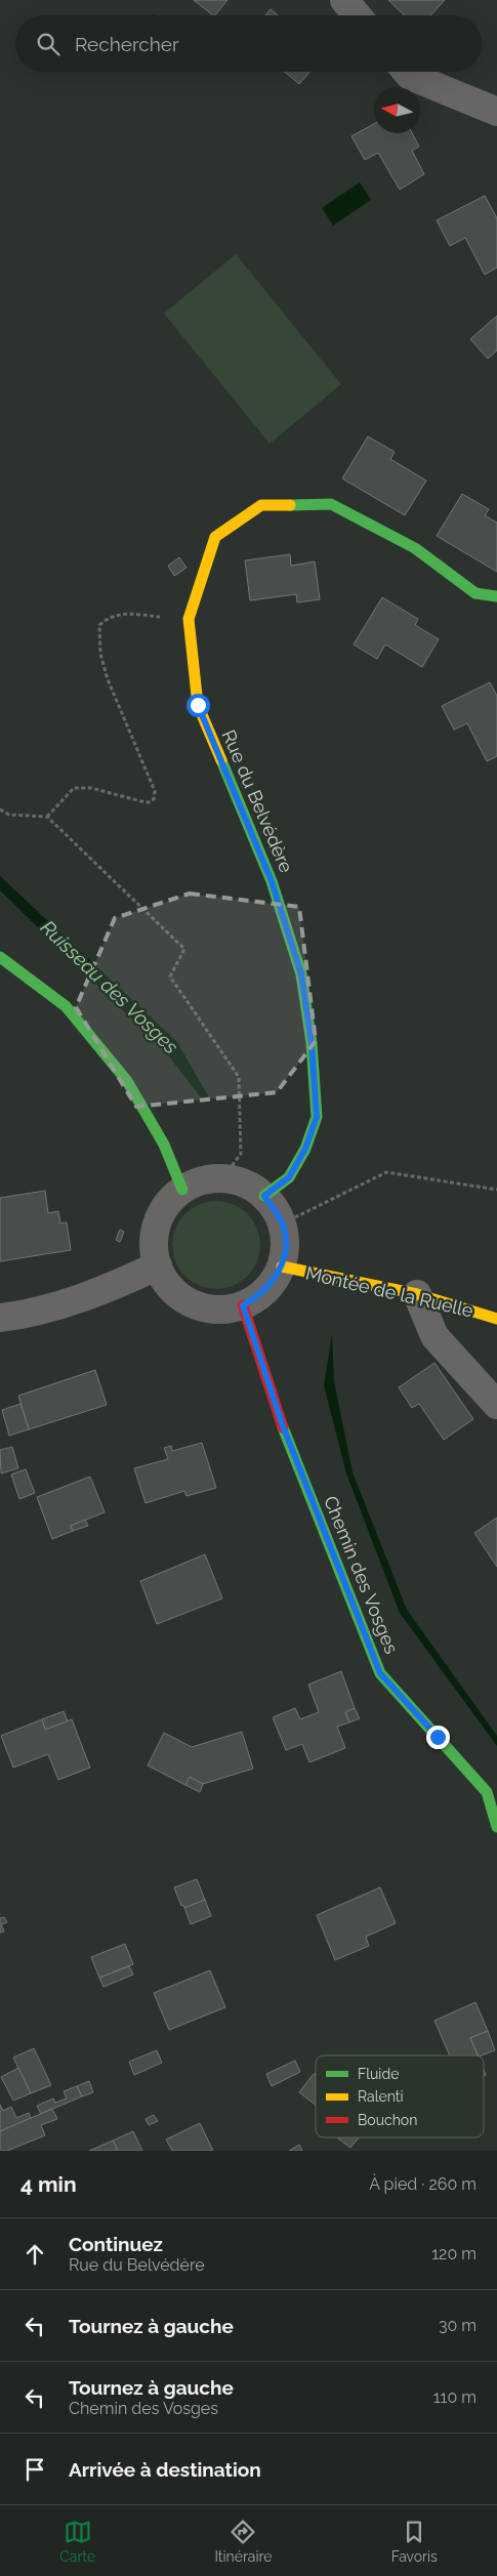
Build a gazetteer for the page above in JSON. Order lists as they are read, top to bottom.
{
  "streets": {
    "street": ["Rue du Belvédère", "Montée de la Ruelle", "Chemin des Vosges"]
  },
  "crossings": [
    ["Rue du Belvédère", "Montée de la Ruelle"],
    ["Rue du Belvédère", "Chemin des Vosges"],
    ["Montée de la Ruelle", "Chemin des Vosges"]
  ],
  "water": ["Ruisseau des Vosges"],
  "legend": ["Fluide", "Ralenti", "Bouchon"],
  "north": "left",
  "page": {
    "search": "Rechercher",
    "heading": ["4 min", "À pied · 260 m"],
    "list": [
      ["Continuez", "Rue du Belvédère", "120 m"],
      ["Tournez à gauche", "30 m"],
      ["Tournez à gauche", "Chemin des Vosges", "110 m"],
      "Arrivée à destination"
    ],
    "nav": ["Carte", "Itinéraire", "Favoris"]
  }
}
